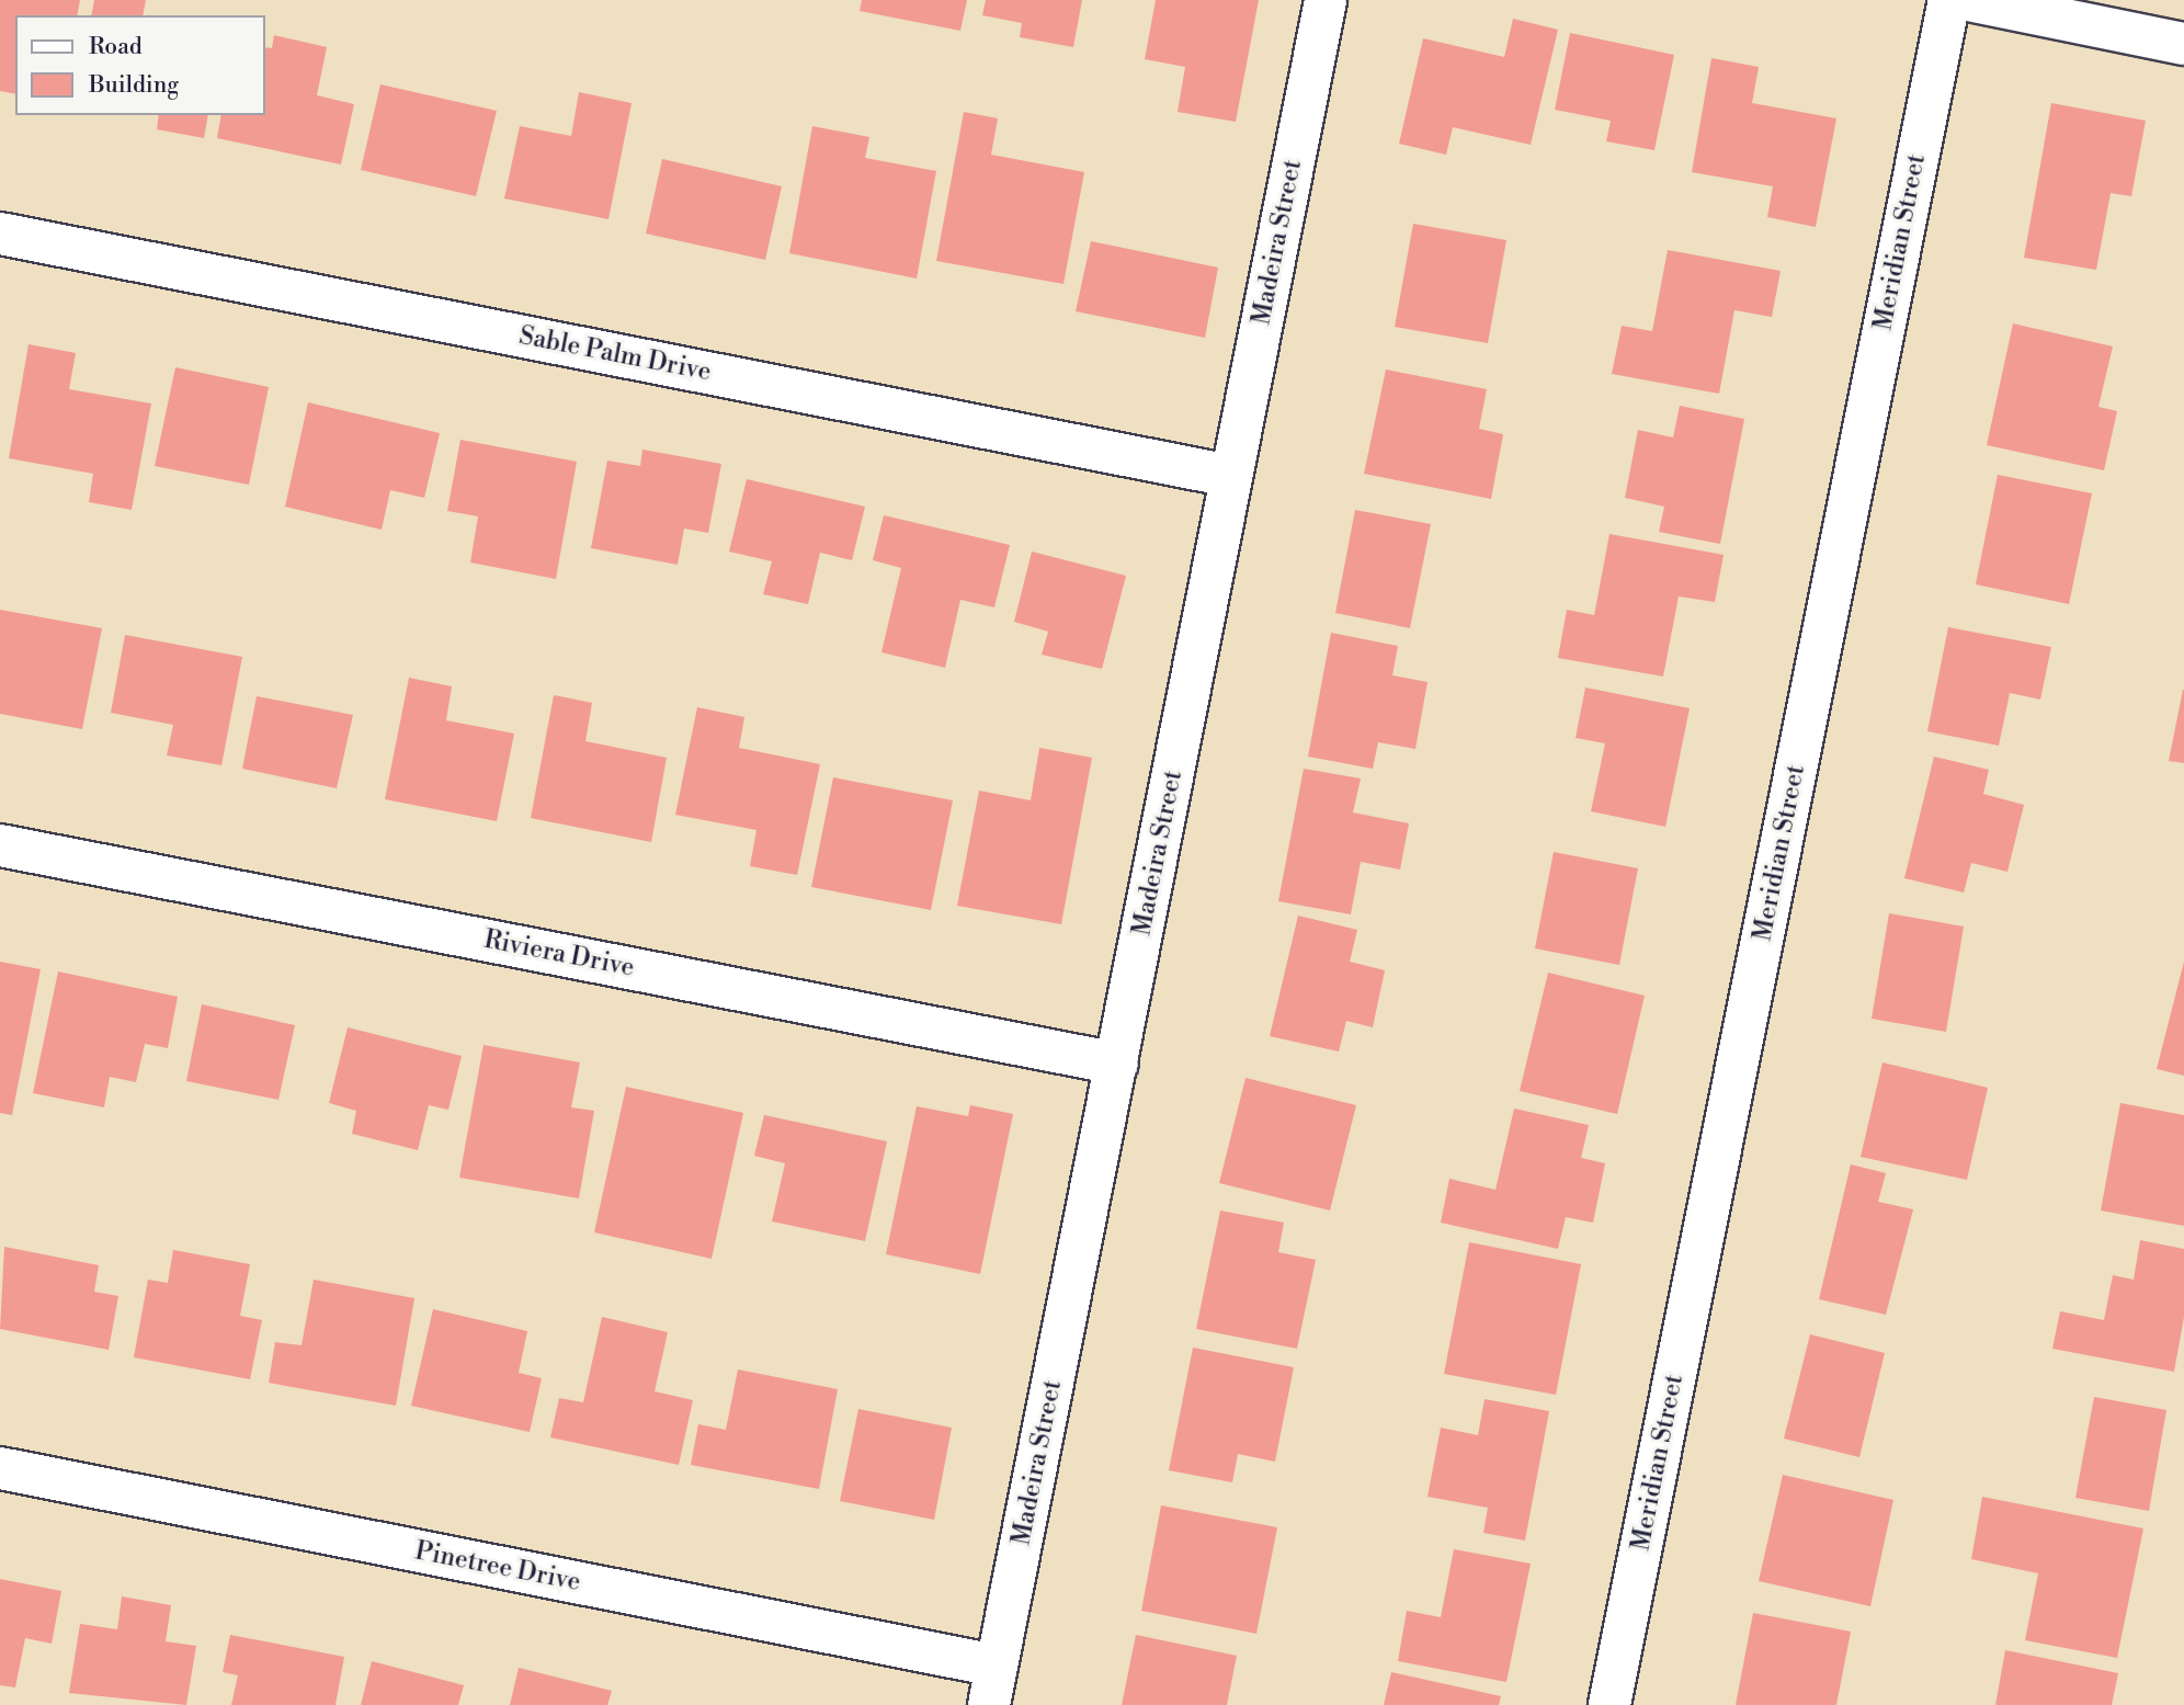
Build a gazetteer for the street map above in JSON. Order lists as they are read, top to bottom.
{
  "streets": {
    "street": [
      "Madeira Street",
      "Meridian Street",
      "Sable Palm Drive",
      "Riviera Drive",
      "Pinetree Drive"
    ]
  },
  "crossings": [
    ["Madeira Street", "Sable Palm Drive"],
    ["Madeira Street", "Riviera Drive"],
    ["Madeira Street", "Pinetree Drive"]
  ],
  "legend": ["Road", "Building"]
}
